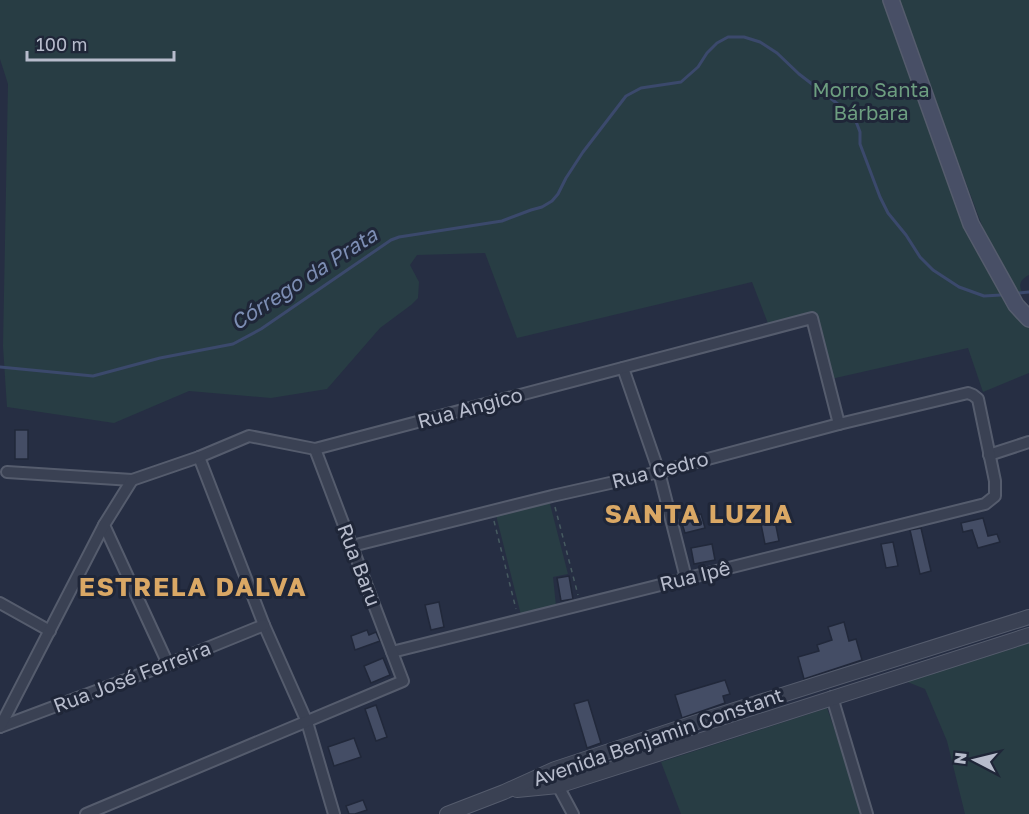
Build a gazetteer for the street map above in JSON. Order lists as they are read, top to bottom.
{
  "streets": {
    "street": [
      "Rua Angico",
      "Rua Cedro",
      "Rua Baru",
      "Rua Ipê",
      "Rua José Ferreira",
      "Avenida Benjamin Constant"
    ]
  },
  "crossings": [
    ["Rua Angico", "Rua Cedro"],
    ["Rua Angico", "Rua Baru"],
    ["Rua Cedro", "Rua Baru"],
    ["Rua Cedro", "Rua Ipê"],
    ["Rua Baru", "Rua Ipê"]
  ],
  "districts": ["SANTA LUZIA", "ESTRELA DALVA"],
  "water": ["Córrego da Prata"],
  "parks": ["Morro Santa Bárbara"],
  "scale_bar": "100 m",
  "north": "left"
}
